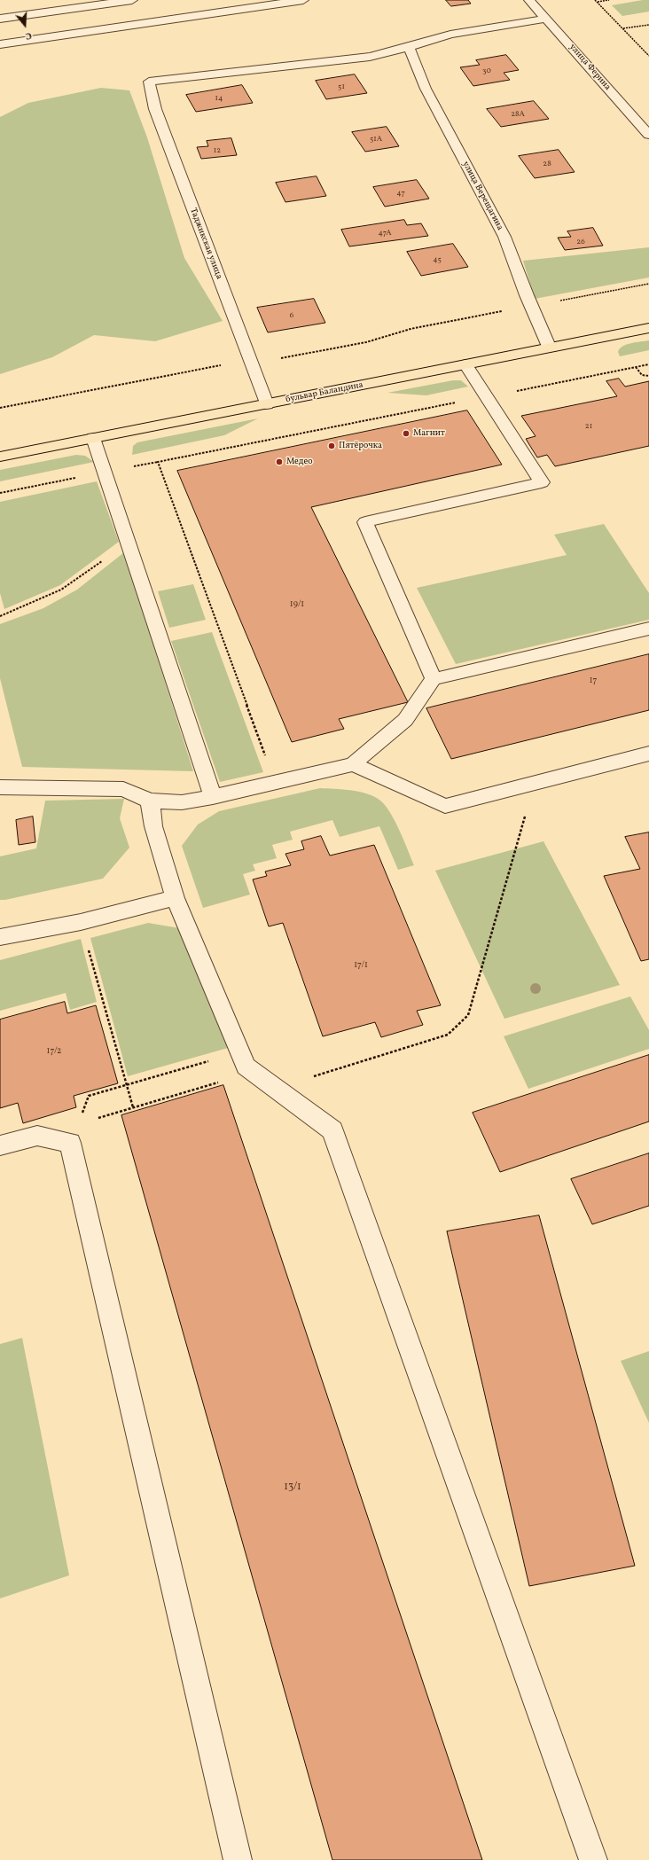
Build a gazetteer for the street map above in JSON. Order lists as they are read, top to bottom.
{
  "streets": {
    "main road": ["бульвар Баландина"],
    "street": ["улица Ферина", "улица Верещагина", "Таджикская улица"]
  },
  "crossings": [
    ["улица Верещагина", "Таджикская улица"],
    ["улица Верещагина", "бульвар Баландина"],
    ["Таджикская улица", "бульвар Баландина"]
  ],
  "places": ["Магнит", "Пятёрочка", "Медео"],
  "house_numbers": [
    "30",
    "51",
    "14",
    "28А",
    "51А",
    "12",
    "28",
    "47",
    "47А",
    "26",
    "45",
    "6",
    "21",
    "19/1",
    "17",
    "17/1",
    "17/2",
    "13/1"
  ],
  "north": "bottom"
}
